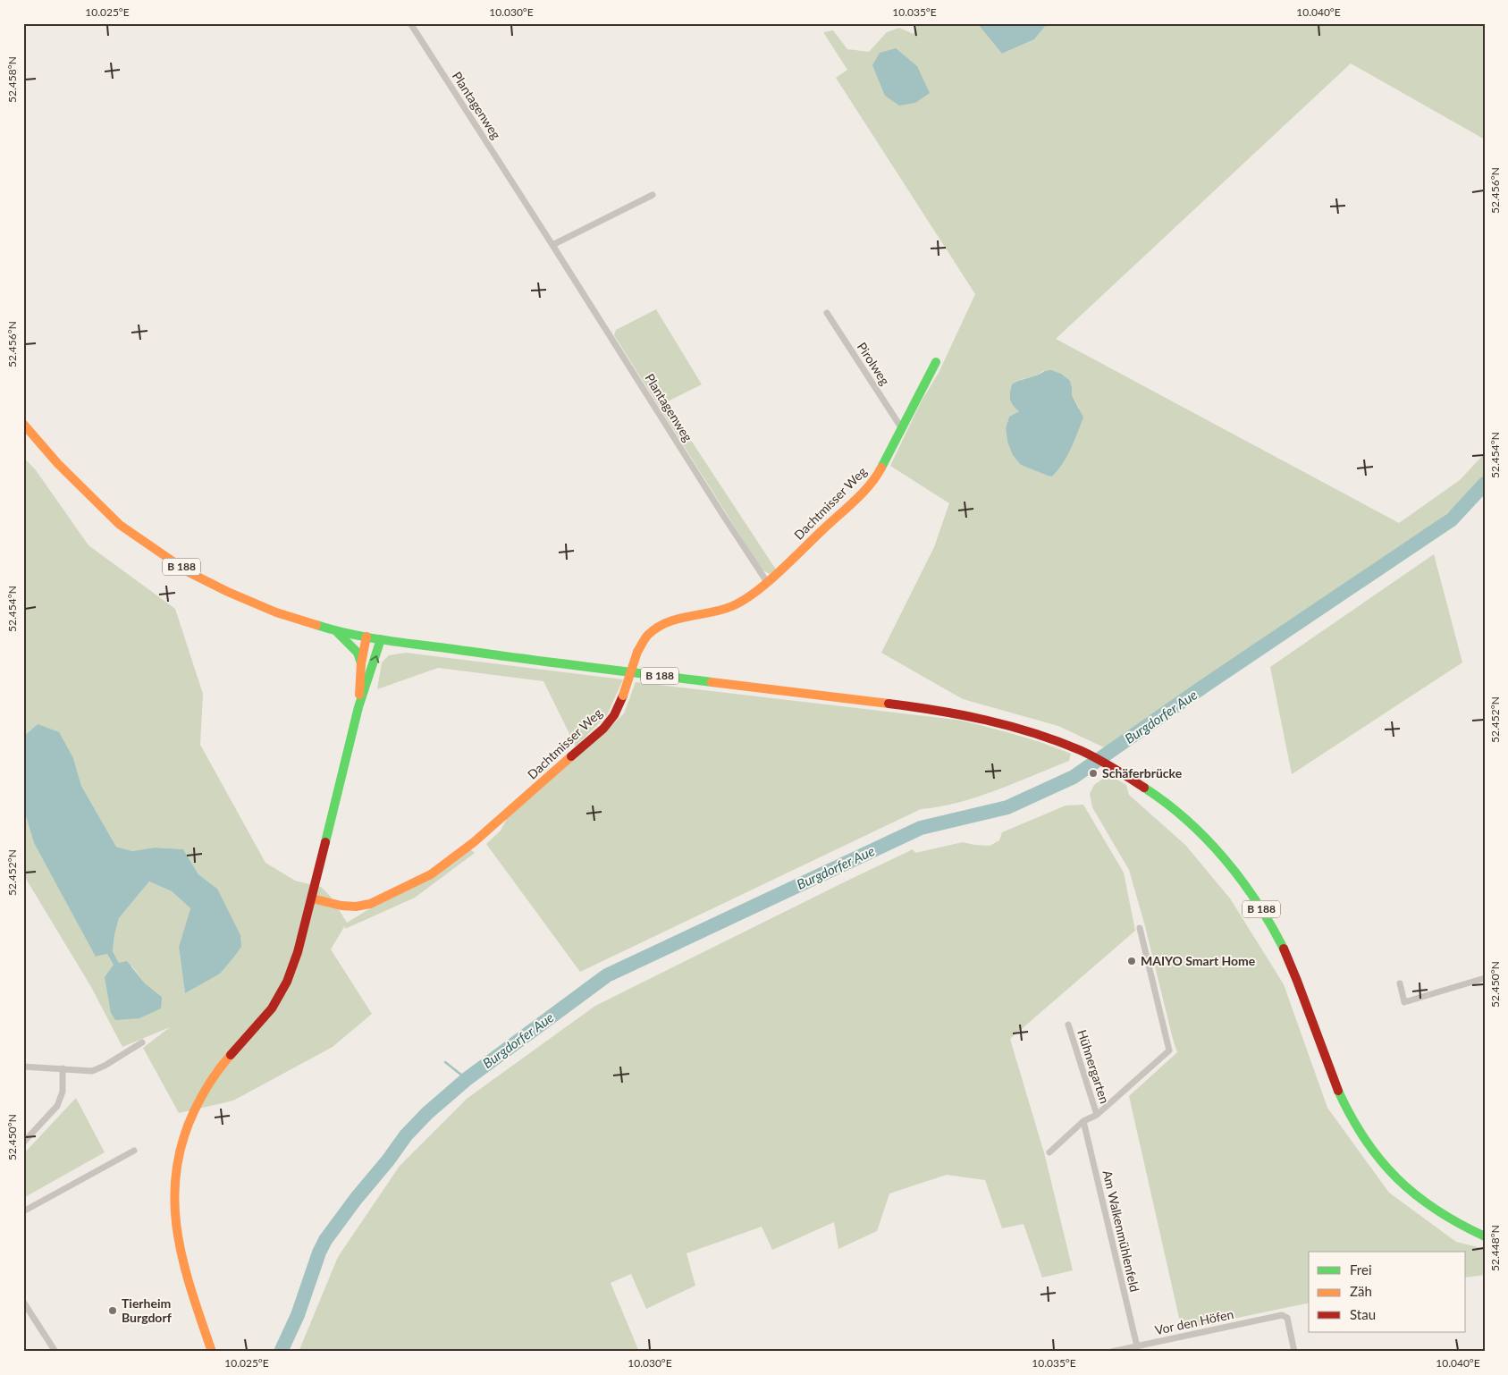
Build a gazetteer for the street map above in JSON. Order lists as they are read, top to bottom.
{
  "streets": {
    "main road": ["Dachtmisser Weg", "B 188"],
    "street": [
      "Plantagenweg",
      "Pirolweg",
      "Hühnergarten",
      "Am Walkenmühlenfeld",
      "Vor den Höfen"
    ]
  },
  "crossings": [
    ["Plantagenweg", "Dachtmisser Weg"],
    ["Pirolweg", "Dachtmisser Weg"],
    ["Am Walkenmühlenfeld", "Vor den Höfen"]
  ],
  "water": ["Burgdorfer Aue"],
  "places": ["Schäferbrücke", "MAIYO Smart Home", "Tierheim Burgdorf"],
  "legend": ["Frei", "Zäh", "Stau"],
  "coordinates": [
    "10.025°E",
    "10.030°E",
    "10.035°E",
    "10.040°E",
    "52.458°N",
    "52.456°N",
    "52.454°N",
    "52.452°N",
    "52.450°N",
    "52.448°N"
  ]
}
